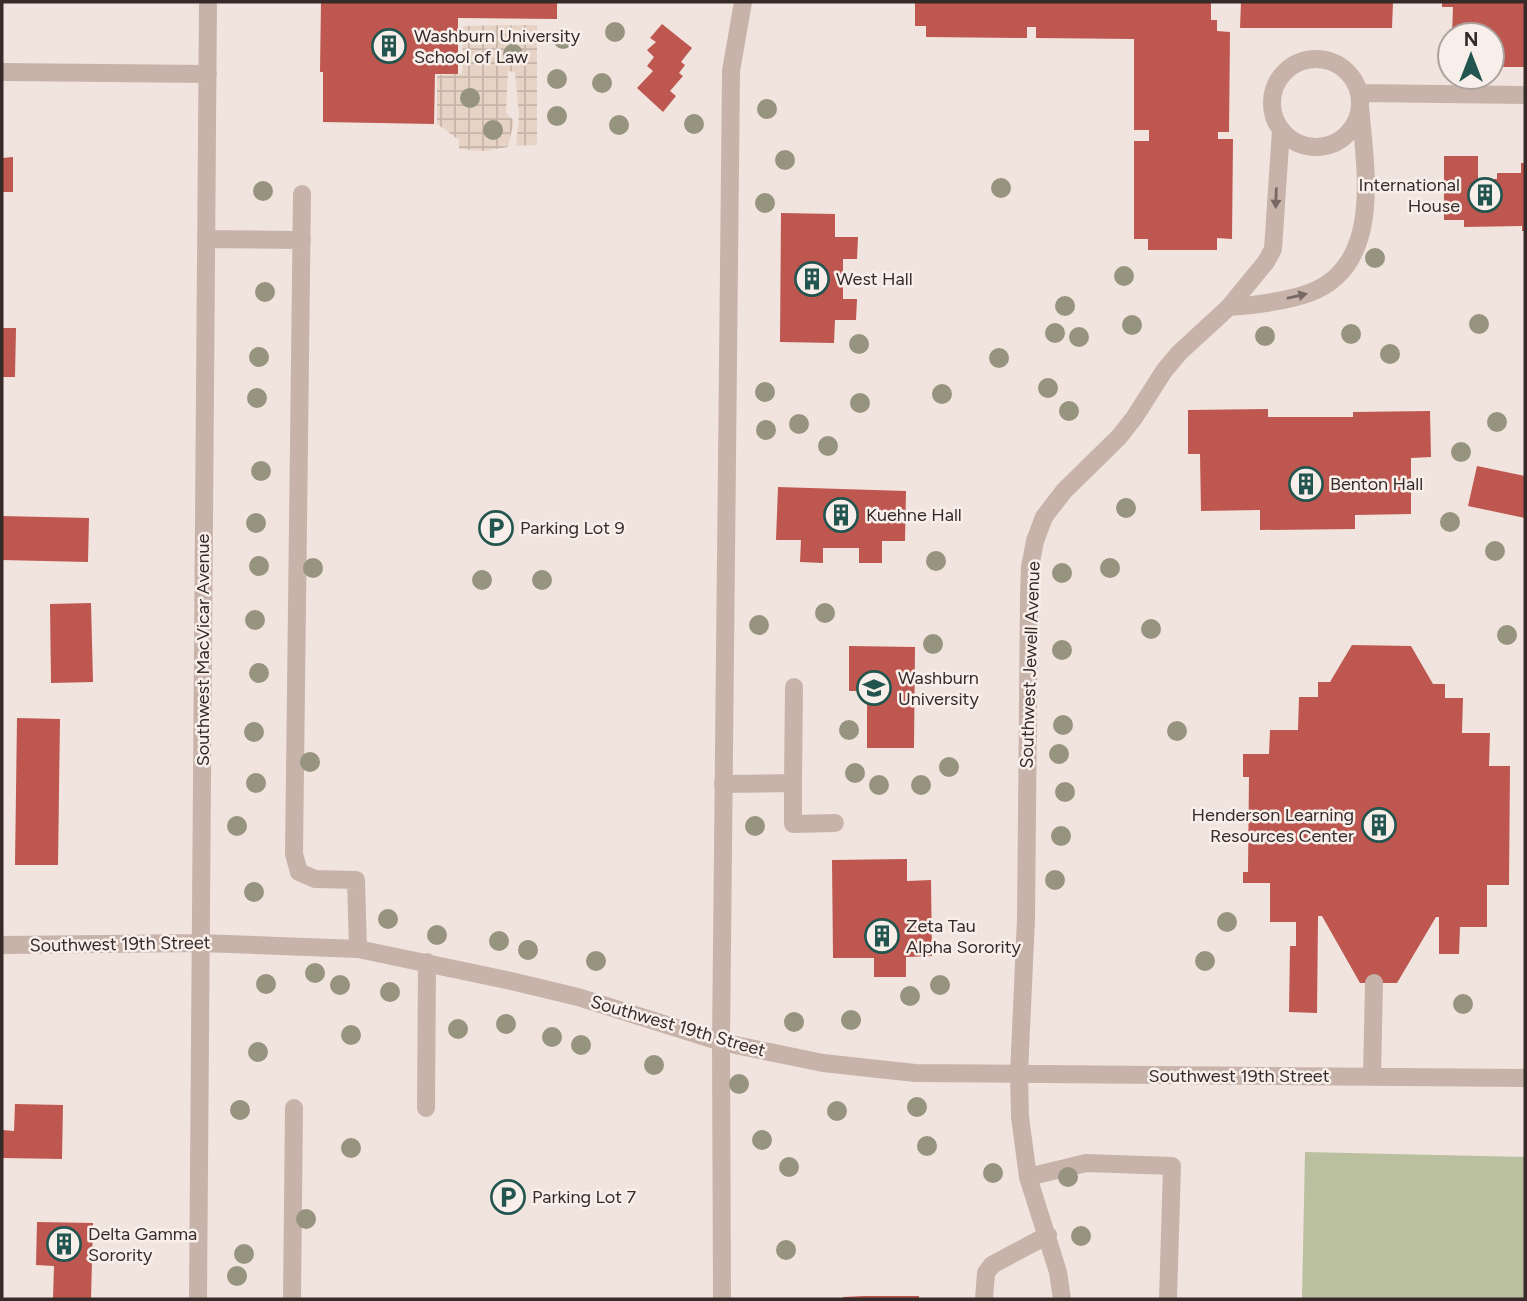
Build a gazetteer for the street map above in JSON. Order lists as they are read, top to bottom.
{
  "streets": {
    "street": ["Southwest MacVicar Avenue", "Southwest Jewell Avenue", "Southwest 19th Street"]
  },
  "crossings": [
    ["Southwest MacVicar Avenue", "Southwest 19th Street"],
    ["Southwest Jewell Avenue", "Southwest 19th Street"]
  ],
  "places": {
    "building": [
      "Washburn University School of Law",
      "International House",
      "West Hall",
      "Benton Hall",
      "Kuehne Hall",
      "Henderson Learning Resources Center",
      "Zeta Tau Alpha Sorority",
      "Delta Gamma Sorority"
    ],
    "parking": ["Parking Lot 9", "Parking Lot 7"],
    "school or university": ["Washburn University"]
  },
  "north": "top"
}
